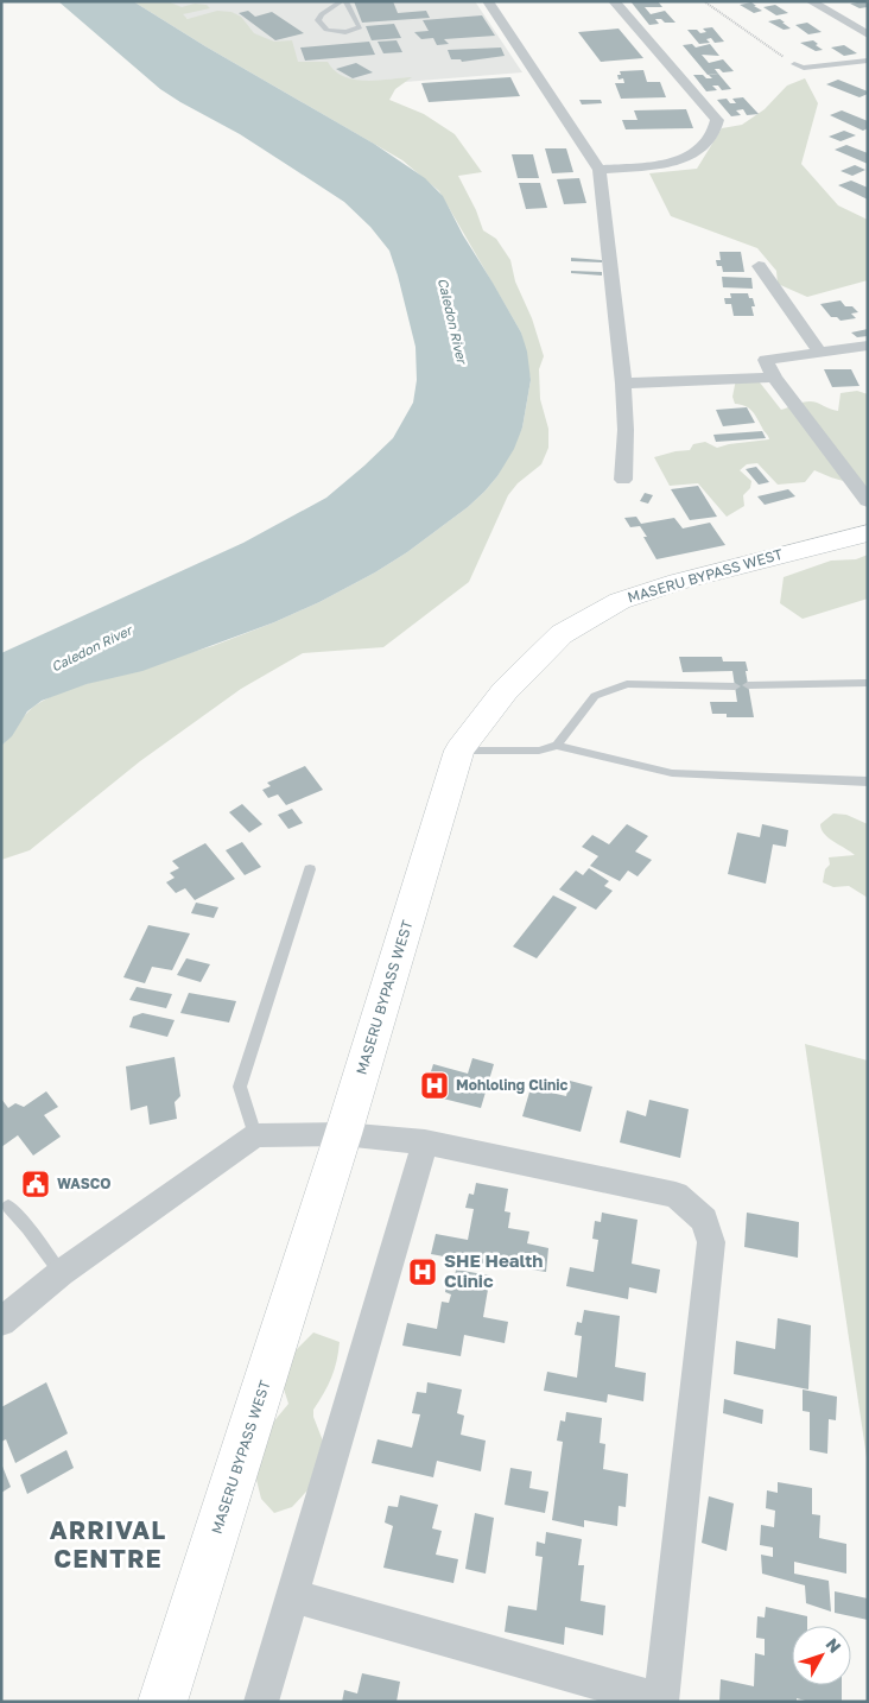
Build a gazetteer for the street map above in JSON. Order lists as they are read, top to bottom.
{
  "streets": {
    "main road": ["MASERU BYPASS WEST"]
  },
  "districts": ["ARRIVAL CENTRE"],
  "water": ["Caledon River"],
  "places": {
    "hospital": ["Mohloling Clinic", "SHE Health Clinic"],
    "public building": ["WASCO"]
  },
  "north": "top right"
}
